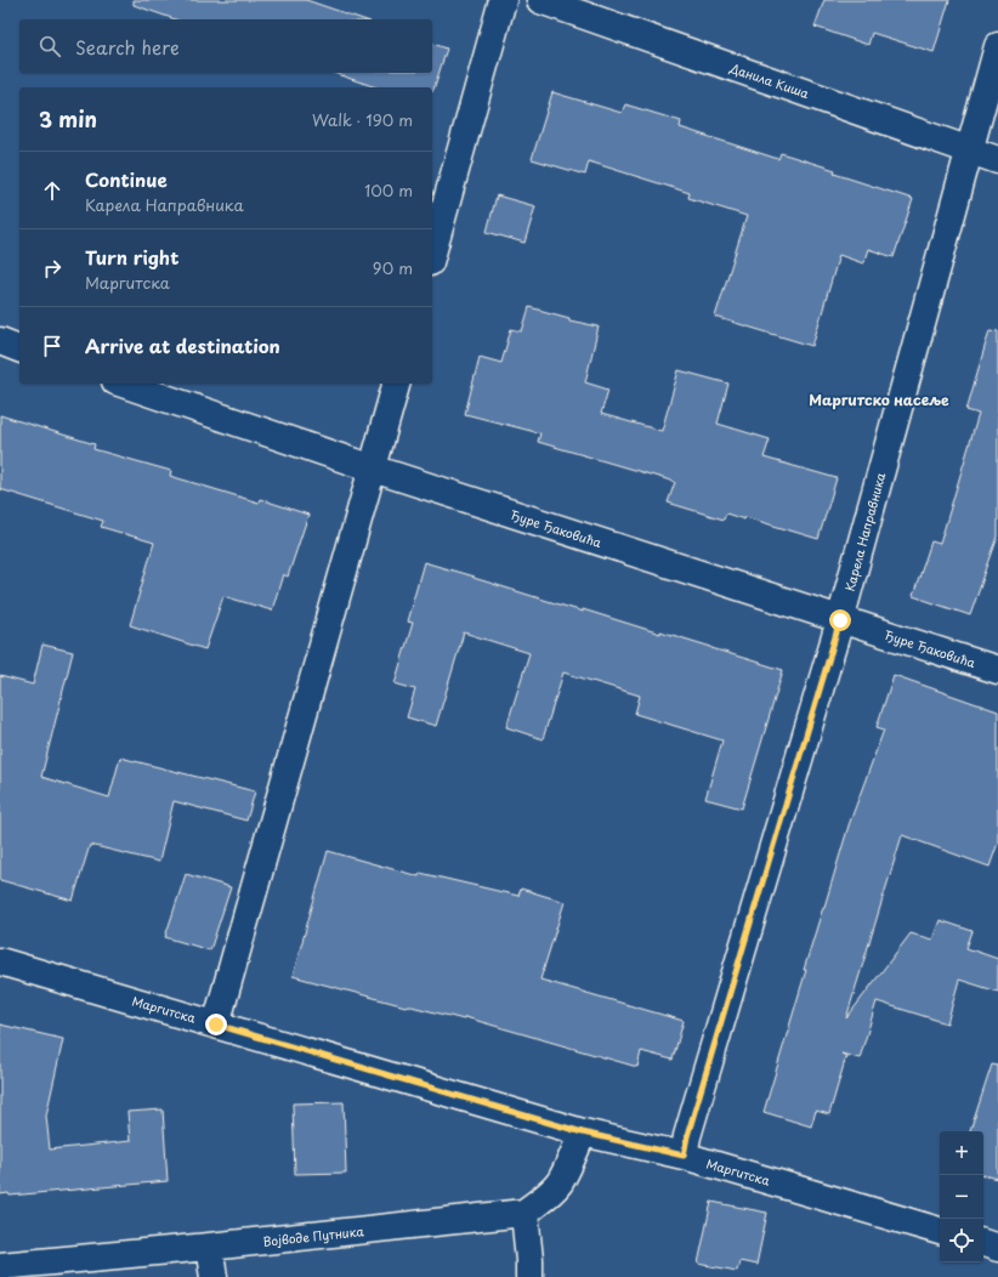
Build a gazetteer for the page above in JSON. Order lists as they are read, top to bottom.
{
  "streets": {
    "street": [
      "Данила Киша",
      "Ђуре Ђаковића",
      "Карела Направника",
      "Маргитска",
      "Војводе Путника"
    ]
  },
  "crossings": [
    ["Данила Киша", "Карела Направника"],
    ["Ђуре Ђаковића", "Карела Направника"],
    ["Карела Направника", "Маргитска"]
  ],
  "districts": ["Маргитско насеље"],
  "page": {
    "search": "Search here",
    "heading": ["3 min", "Walk · 190 m"],
    "list": [
      ["Continue", "Карела Направника", "100 m"],
      ["Turn right", "Маргитска", "90 m"],
      "Arrive at destination"
    ],
    "map_buttons": ["+", "−"]
  }
}
